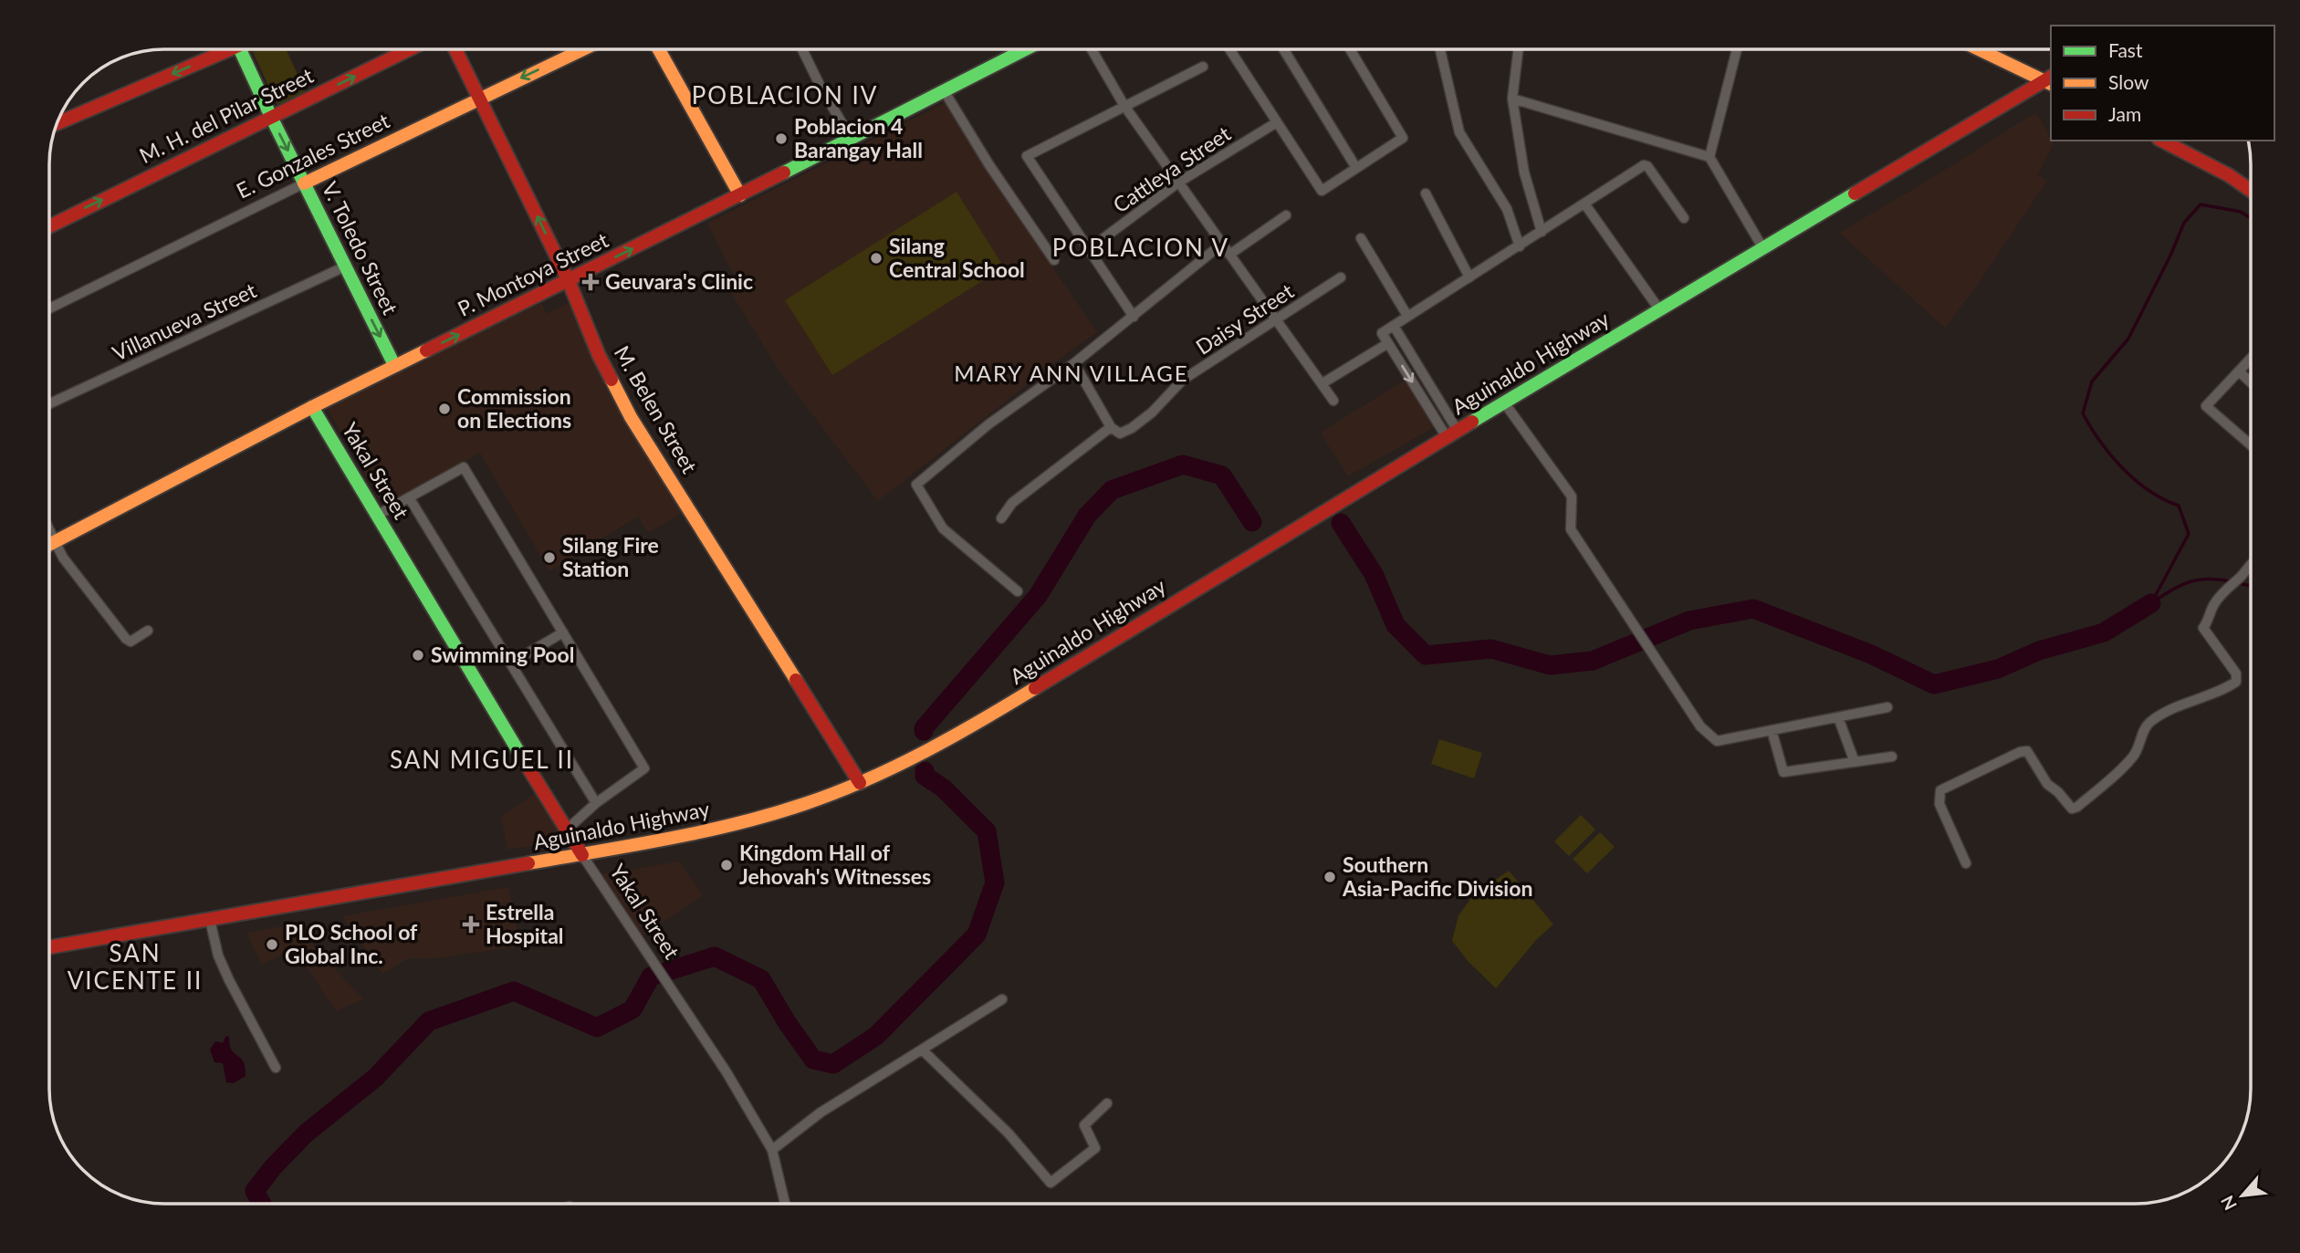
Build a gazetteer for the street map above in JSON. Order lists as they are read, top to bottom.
{
  "streets": {
    "street": [
      "M. H. del Pilar Street",
      "E. Gonzales Street",
      "Cattleya Street",
      "V. Toledo Street",
      "P. Montoya Street",
      "Daisy Street",
      "Villanueva Street",
      "Aguinaldo Highway",
      "M. Belen Street",
      "Yakal Street"
    ]
  },
  "crossings": [
    ["M. H. del Pilar Street", "V. Toledo Street"],
    ["E. Gonzales Street", "V. Toledo Street"],
    ["E. Gonzales Street", "M. Belen Street"],
    ["V. Toledo Street", "P. Montoya Street"],
    ["V. Toledo Street", "Villanueva Street"],
    ["P. Montoya Street", "M. Belen Street"],
    ["P. Montoya Street", "Yakal Street"],
    ["Aguinaldo Highway", "M. Belen Street"],
    ["Aguinaldo Highway", "Yakal Street"]
  ],
  "one_way": ["V. Toledo Street", "P. Montoya Street"],
  "districts": [
    "POBLACION IV",
    "POBLACION V",
    "MARY ANN VILLAGE",
    "SAN MIGUEL II",
    "SAN VICENTE II"
  ],
  "places": {
    "other": [
      "Poblacion 4 Barangay Hall",
      "Silang Central School",
      "Commission on Elections",
      "Silang Fire Station",
      "Swimming Pool",
      "Kingdom Hall of Jehovah's Witnesses",
      "Southern Asia-Pacific Division",
      "PLO School of Global Inc."
    ],
    "health": ["Geuvara's Clinic", "Estrella Hospital"]
  },
  "legend": ["Fast", "Slow", "Jam"],
  "north": "bottom left"
}
